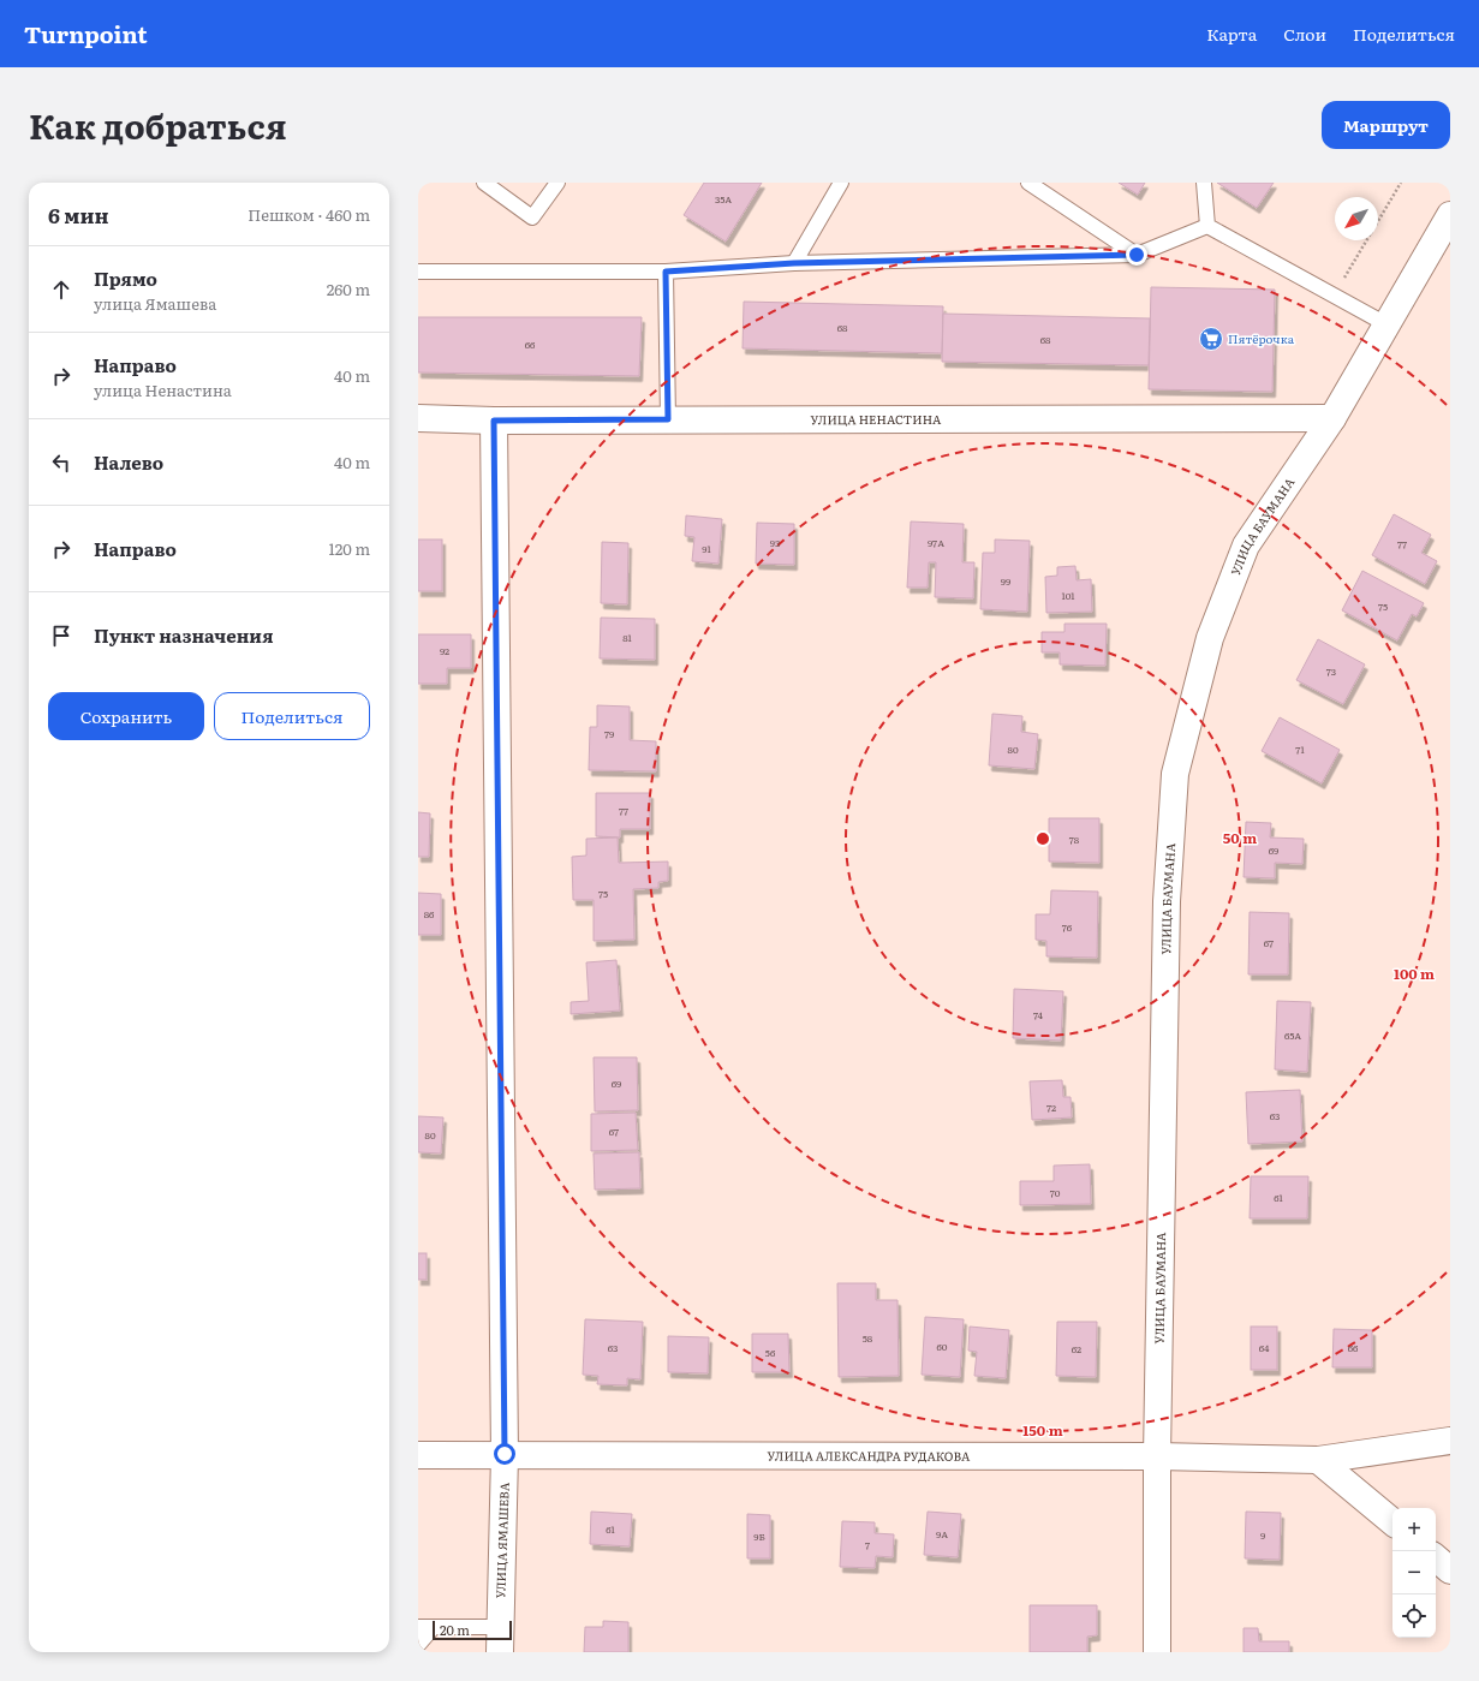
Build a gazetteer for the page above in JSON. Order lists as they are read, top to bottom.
{
  "streets": {
    "street": [
      "УЛИЦА НЕНАСТИНА",
      "УЛИЦА БАУМАНА",
      "УЛИЦА АЛЕКСАНДРА РУДАКОВА",
      "УЛИЦА ЯМАШЕВА"
    ]
  },
  "crossings": [
    ["УЛИЦА НЕНАСТИНА", "УЛИЦА БАУМАНА"],
    ["УЛИЦА НЕНАСТИНА", "УЛИЦА ЯМАШЕВА"],
    ["УЛИЦА БАУМАНА", "УЛИЦА АЛЕКСАНДРА РУДАКОВА"],
    ["УЛИЦА АЛЕКСАНДРА РУДАКОВА", "УЛИЦА ЯМАШЕВА"]
  ],
  "places": {
    "supermarket": ["Пятёрочка"]
  },
  "house_numbers": [
    "35А",
    "68",
    "68",
    "66",
    "93",
    "97А",
    "77",
    "91",
    "99",
    "101",
    "75",
    "81",
    "92",
    "73",
    "79",
    "80",
    "71",
    "77",
    "78",
    "69",
    "75",
    "86",
    "76",
    "67",
    "74",
    "65А",
    "69",
    "72",
    "63",
    "67",
    "80",
    "70",
    "61",
    "58",
    "60",
    "63",
    "64",
    "66",
    "62",
    "56",
    "61",
    "9А",
    "9",
    "9Б",
    "7"
  ],
  "scale_bar": "20 m",
  "north": "bottom left",
  "page": {
    "header": "Turnpoint",
    "nav": ["Карта", "Слои", "Поделиться"],
    "title": "Как добраться",
    "buttons": [
      "Маршрут",
      ["Сохранить", "Поделиться"]
    ],
    "heading": ["6 мин", "Пешком · 460 m"],
    "list": [
      ["Прямо", "улица Ямашева", "260 m"],
      ["Направо", "улица Ненастина", "40 m"],
      ["Налево", "40 m"],
      ["Направо", "120 m"],
      "Пункт назначения"
    ],
    "map_buttons": ["+", "−"],
    "scale": "20 m"
  },
  "rings": ["50 m", "100 m", "150 m"]
}
